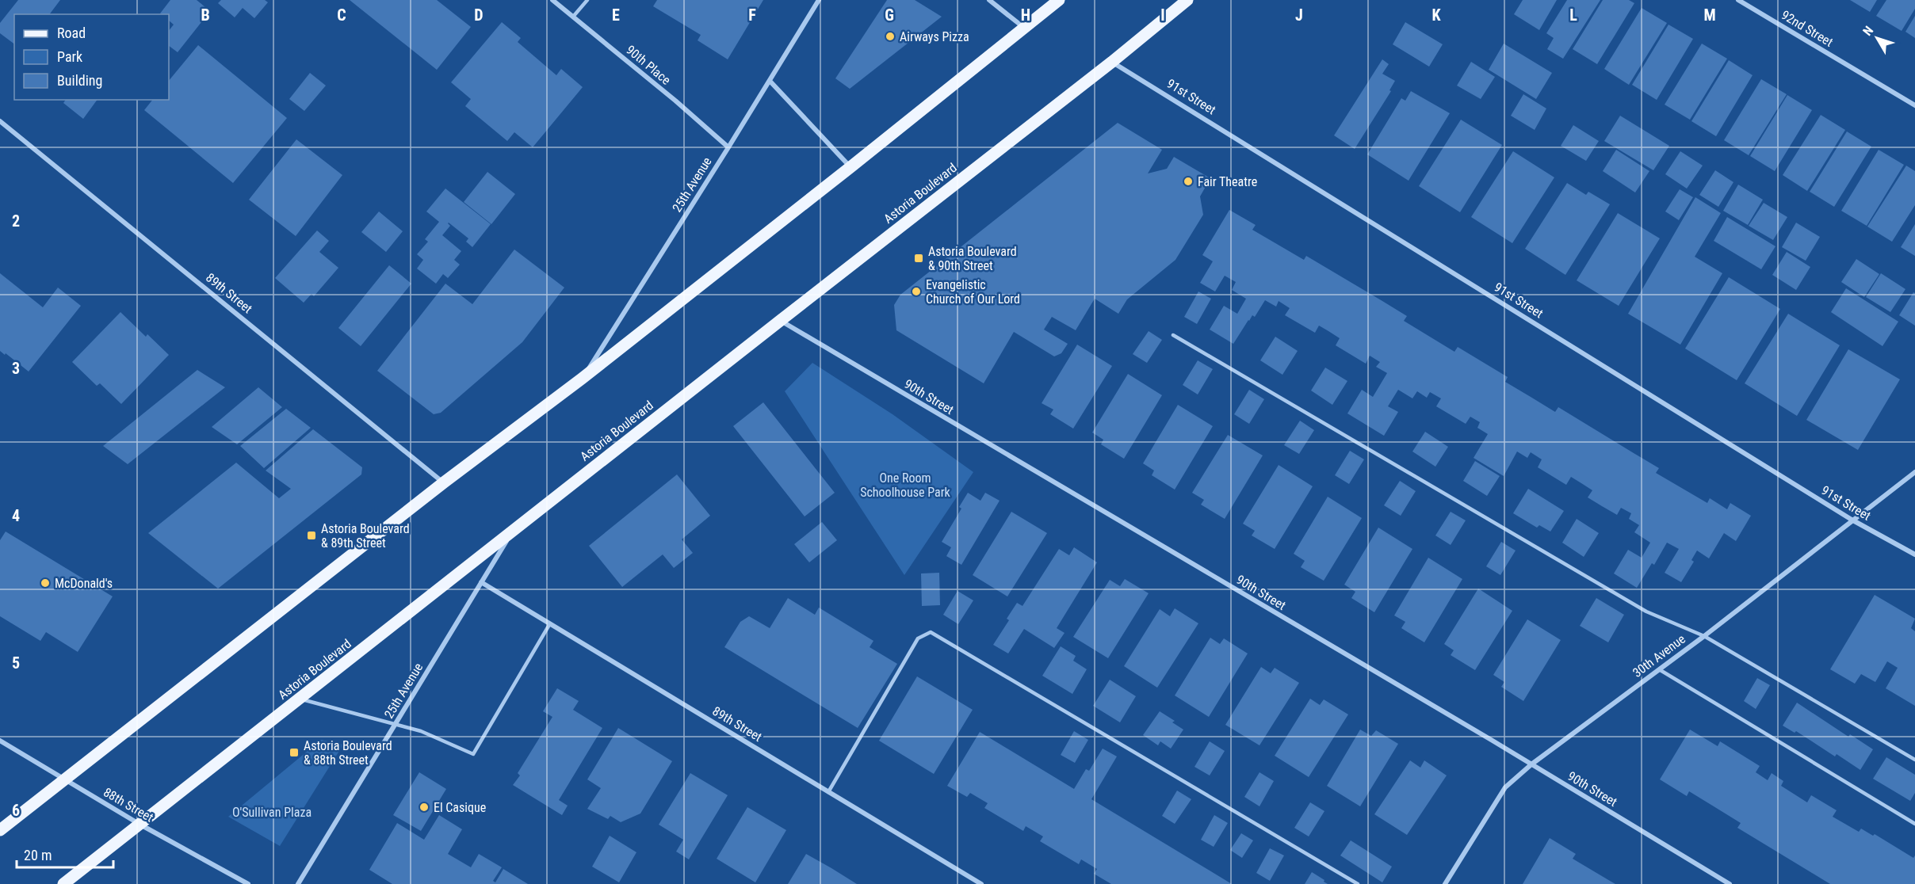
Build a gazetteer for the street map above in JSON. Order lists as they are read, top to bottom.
{
  "streets": {
    "main road": ["Astoria Boulevard"],
    "street": [
      "92nd Street",
      "90th Place",
      "91st Street",
      "25th Avenue",
      "89th Street",
      "90th Street",
      "30th Avenue",
      "88th Street"
    ]
  },
  "crossings": [
    ["90th Place", "25th Avenue"],
    ["91st Street", "Astoria Boulevard"],
    ["91st Street", "30th Avenue"],
    ["25th Avenue", "Astoria Boulevard"],
    ["25th Avenue", "89th Street"],
    ["Astoria Boulevard", "90th Street"],
    ["Astoria Boulevard", "88th Street"],
    ["90th Street", "30th Avenue"]
  ],
  "parks": ["One Room Schoolhouse Park", "O'Sullivan Plaza"],
  "places": {
    "other": [
      "Airways Pizza",
      "Fair Theatre",
      "Evangelistic Church of Our Lord",
      "McDonald's",
      "El Casique"
    ],
    "transit": ["Astoria Boulevard & 90th Street", "Astoria Boulevard & 89th Street", "Astoria Boulevard & 88th Street"]
  },
  "legend": ["Road", "Park", "Building"],
  "scale_bar": "20 m",
  "north": "top left",
  "grid": {
    "columns": [
      "B",
      "C",
      "D",
      "E",
      "F",
      "G",
      "H",
      "I",
      "J",
      "K",
      "L",
      "M"
    ],
    "rows": [
      "2",
      "3",
      "4",
      "5",
      "6"
    ]
  }
}
